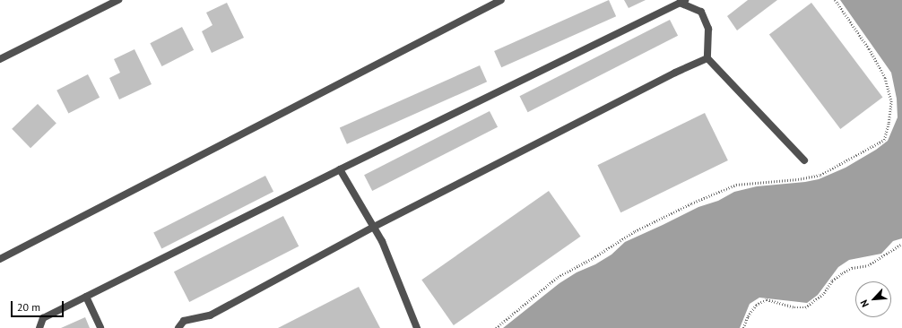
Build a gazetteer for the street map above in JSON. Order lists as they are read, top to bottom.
{
  "scale_bar": "20 m",
  "north": "bottom left"
}
